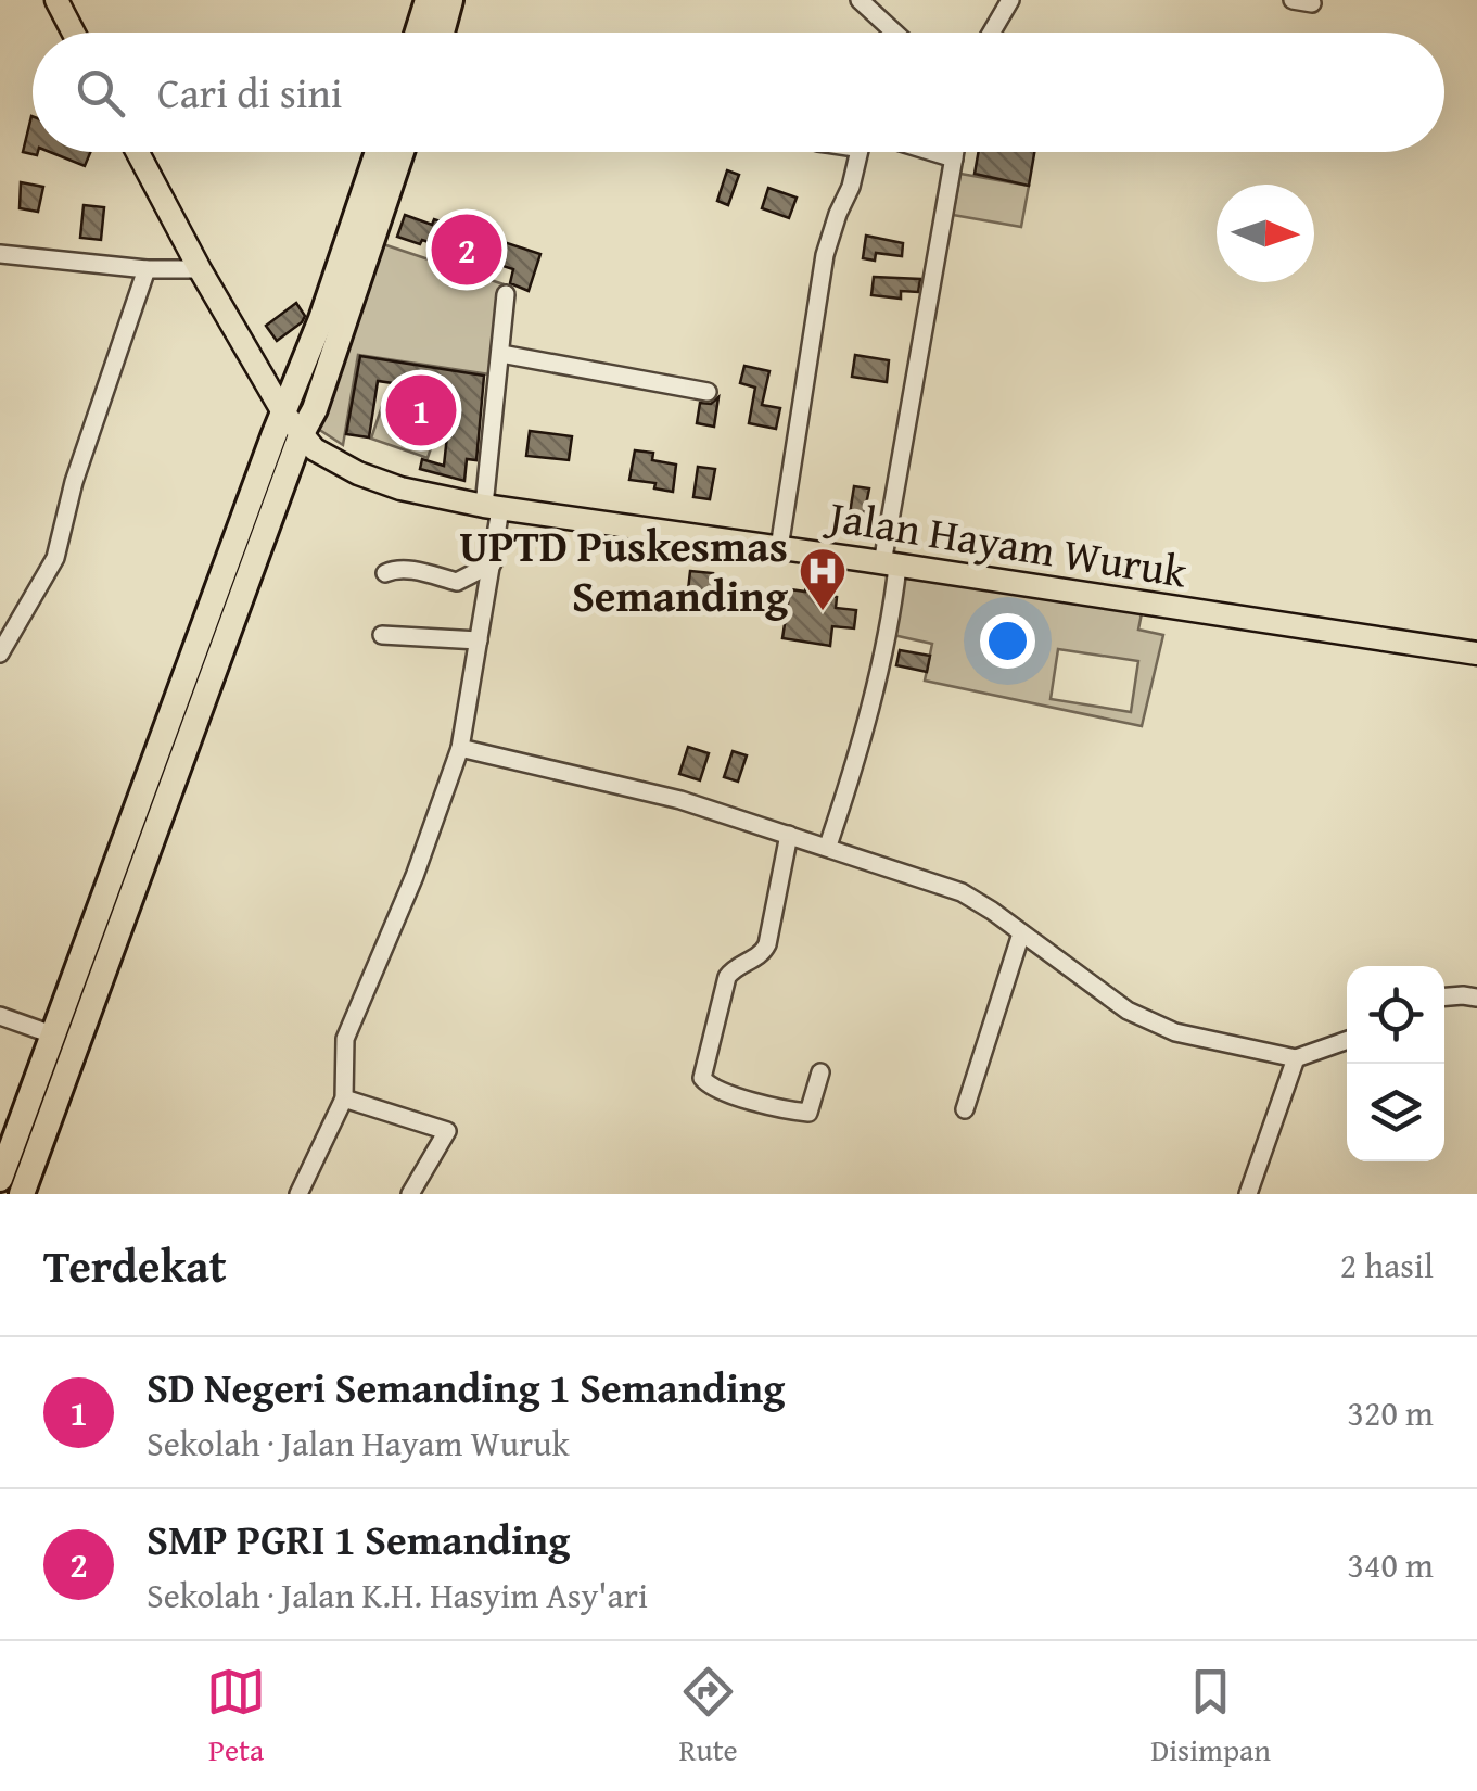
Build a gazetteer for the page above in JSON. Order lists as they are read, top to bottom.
{
  "streets": {
    "main road": ["Jalan Hayam Wuruk"]
  },
  "places": {
    "hospital": ["UPTD Puskesmas Semanding"]
  },
  "north": "right",
  "page": {
    "search": "Cari di sini",
    "pins": ["2", "1"],
    "heading": ["Terdekat", "2 hasil"],
    "list": [
      {
        "mark": "1",
        "name": "SD Negeri Semanding 1 Semanding",
        "note": "Sekolah · Jalan Hayam Wuruk",
        "value": "320 m"
      },
      {
        "mark": "2",
        "name": "SMP PGRI 1 Semanding",
        "note": "Sekolah · Jalan K.H. Hasyim Asy'ari",
        "value": "340 m"
      }
    ],
    "nav": ["Peta", "Rute", "Disimpan"]
  }
}
